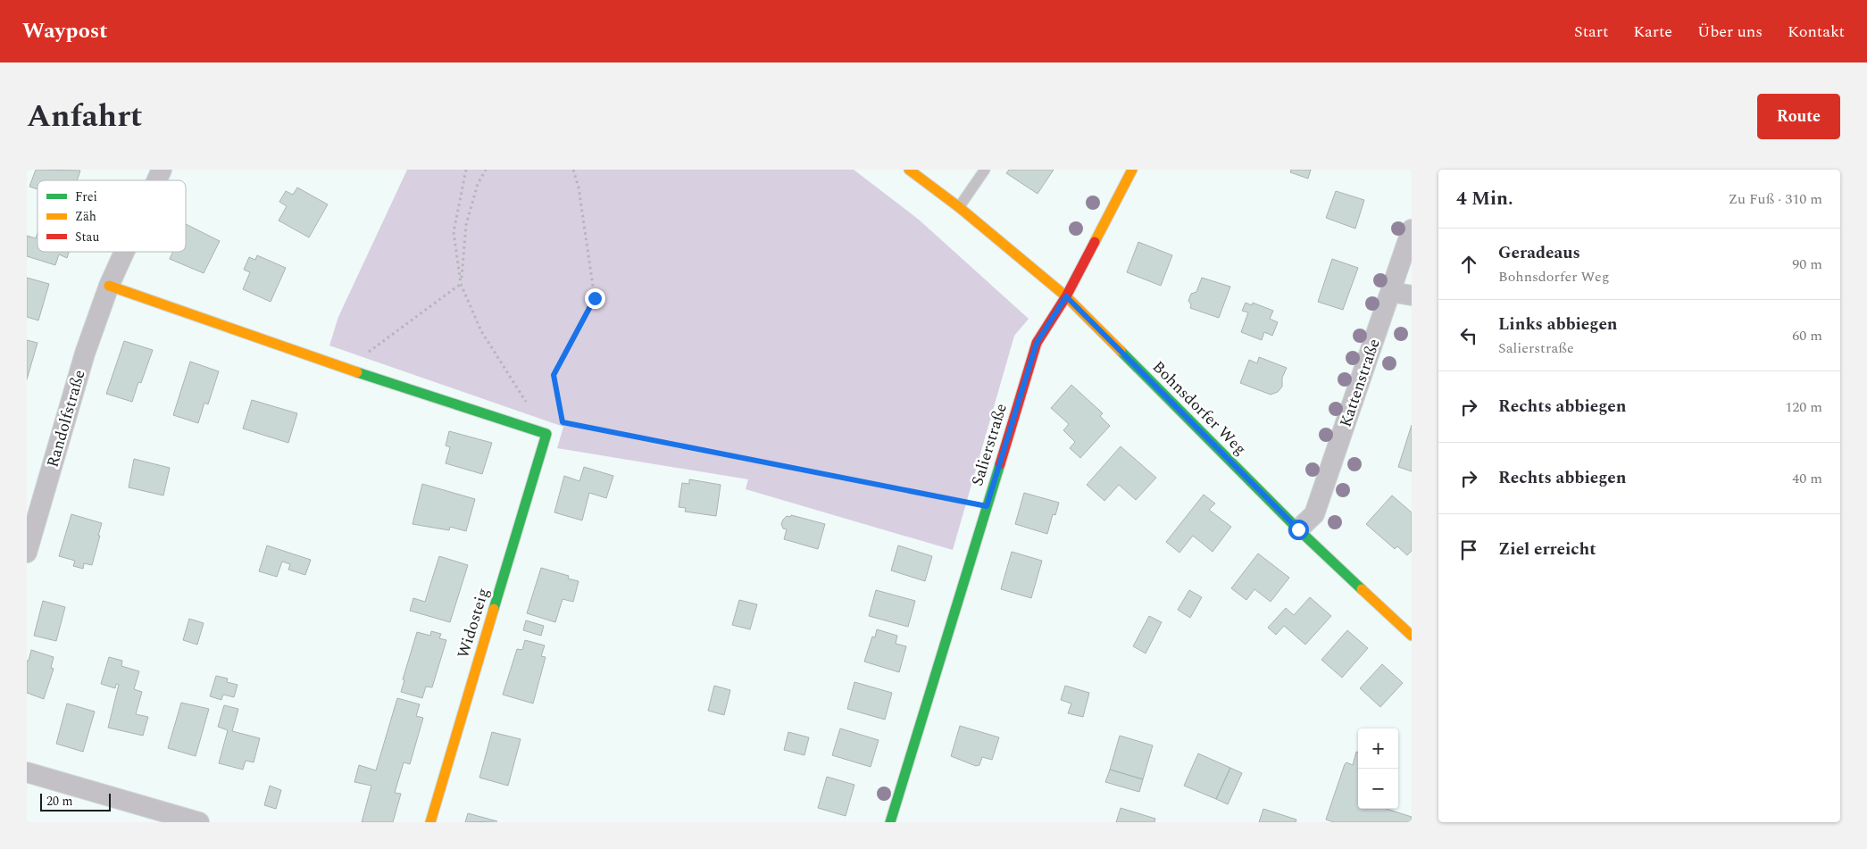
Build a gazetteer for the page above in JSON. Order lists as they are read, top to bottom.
{
  "streets": {
    "street": [
      "Kattenstraße",
      "Bohnsdorfer Weg",
      "Randolfstraße",
      "Salierstraße",
      "Widosteig"
    ]
  },
  "crossings": [
    ["Kattenstraße", "Bohnsdorfer Weg"],
    ["Bohnsdorfer Weg", "Salierstraße"]
  ],
  "legend": ["Frei", "Zäh", "Stau"],
  "scale_bar": "20 m",
  "page": {
    "header": "Waypost",
    "nav": [
      "Start",
      "Karte",
      "Über uns",
      "Kontakt"
    ],
    "title": "Anfahrt",
    "buttons": "Route",
    "heading": ["4 Min.", "Zu Fuß · 310 m"],
    "list": [
      ["Geradeaus", "Bohnsdorfer Weg", "90 m"],
      ["Links abbiegen", "Salierstraße", "60 m"],
      ["Rechts abbiegen", "120 m"],
      ["Rechts abbiegen", "40 m"],
      "Ziel erreicht"
    ],
    "map_buttons": ["+", "−"],
    "scale": "20 m"
  }
}
